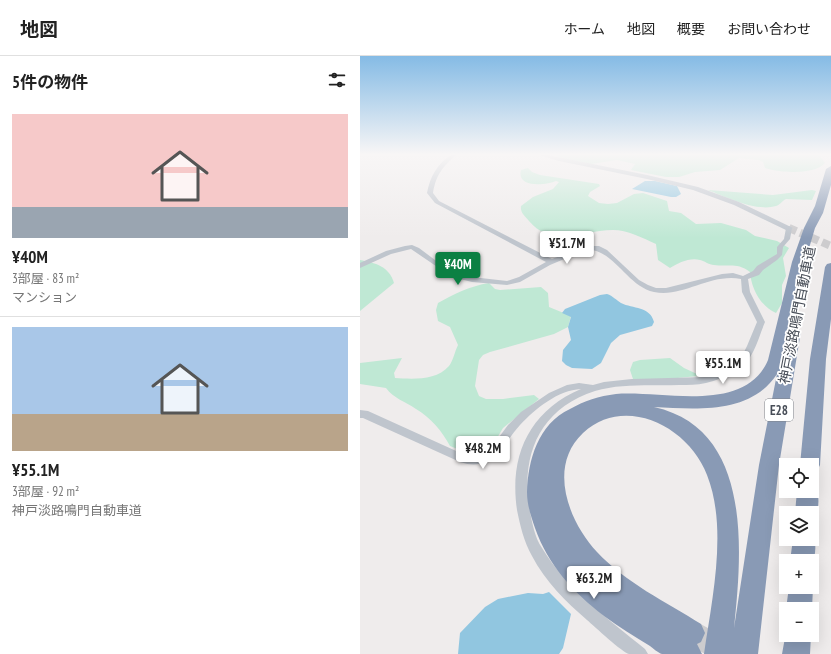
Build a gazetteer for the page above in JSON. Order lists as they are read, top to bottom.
{
  "streets": {
    "highway": ["神戸淡路鳴門自動車道", "E28"]
  },
  "page": {
    "header": "地図",
    "nav": [
      "ホーム",
      "地図",
      "概要",
      "お問い合わせ"
    ],
    "heading": "5件の物件",
    "list": [
      {
        "name": "¥40M",
        "note": "3部屋 · 83 m² · マンション"
      },
      {
        "name": "¥55.1M",
        "note": "3部屋 · 92 m² · 神戸淡路鳴門自動車道"
      }
    ],
    "price": [
      "¥51.7M",
      "¥40M",
      "¥55.1M",
      "¥48.2M",
      "¥63.2M"
    ],
    "map_buttons": ["+", "−"]
  }
}
